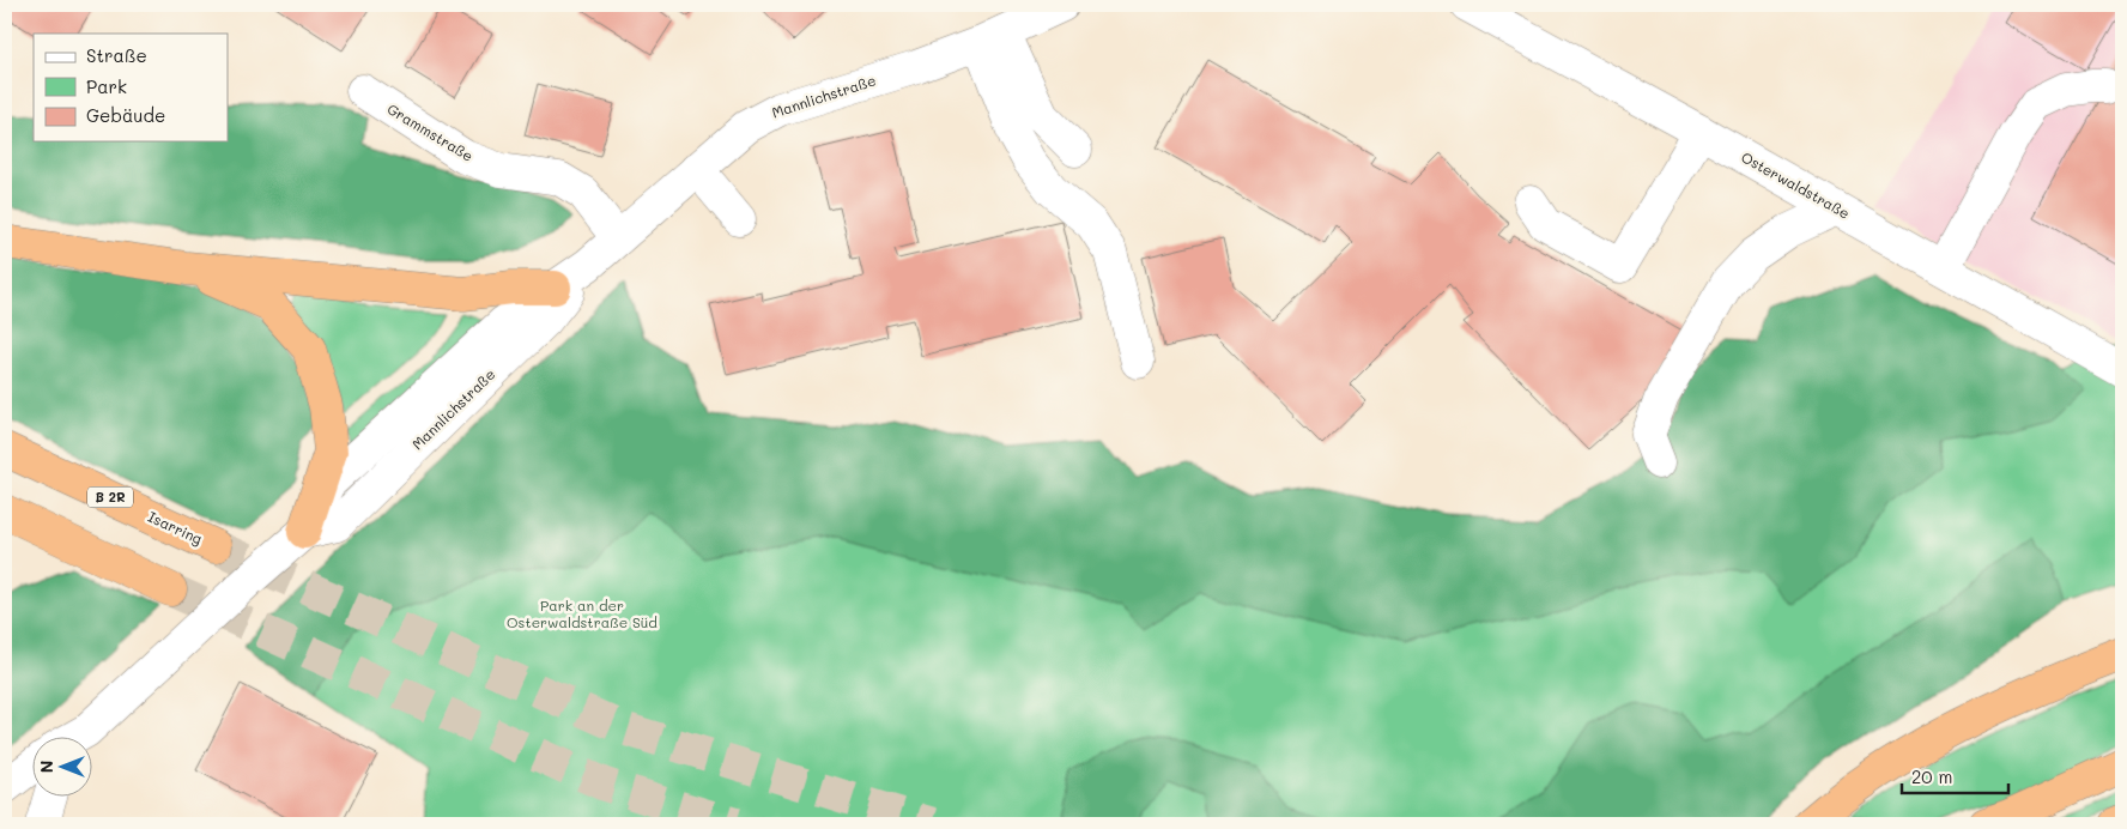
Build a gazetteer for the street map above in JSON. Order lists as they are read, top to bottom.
{
  "streets": {
    "highway": ["B 2R", "Isarring"],
    "street": ["Mannlichstraße", "Grammstraße", "Osterwaldstraße"]
  },
  "crossings": [
    ["Mannlichstraße", "Grammstraße"]
  ],
  "parks": ["Park an der Osterwaldstraße Süd"],
  "legend": ["Straße", "Park", "Gebäude"],
  "scale_bar": "20 m",
  "north": "left"
}
